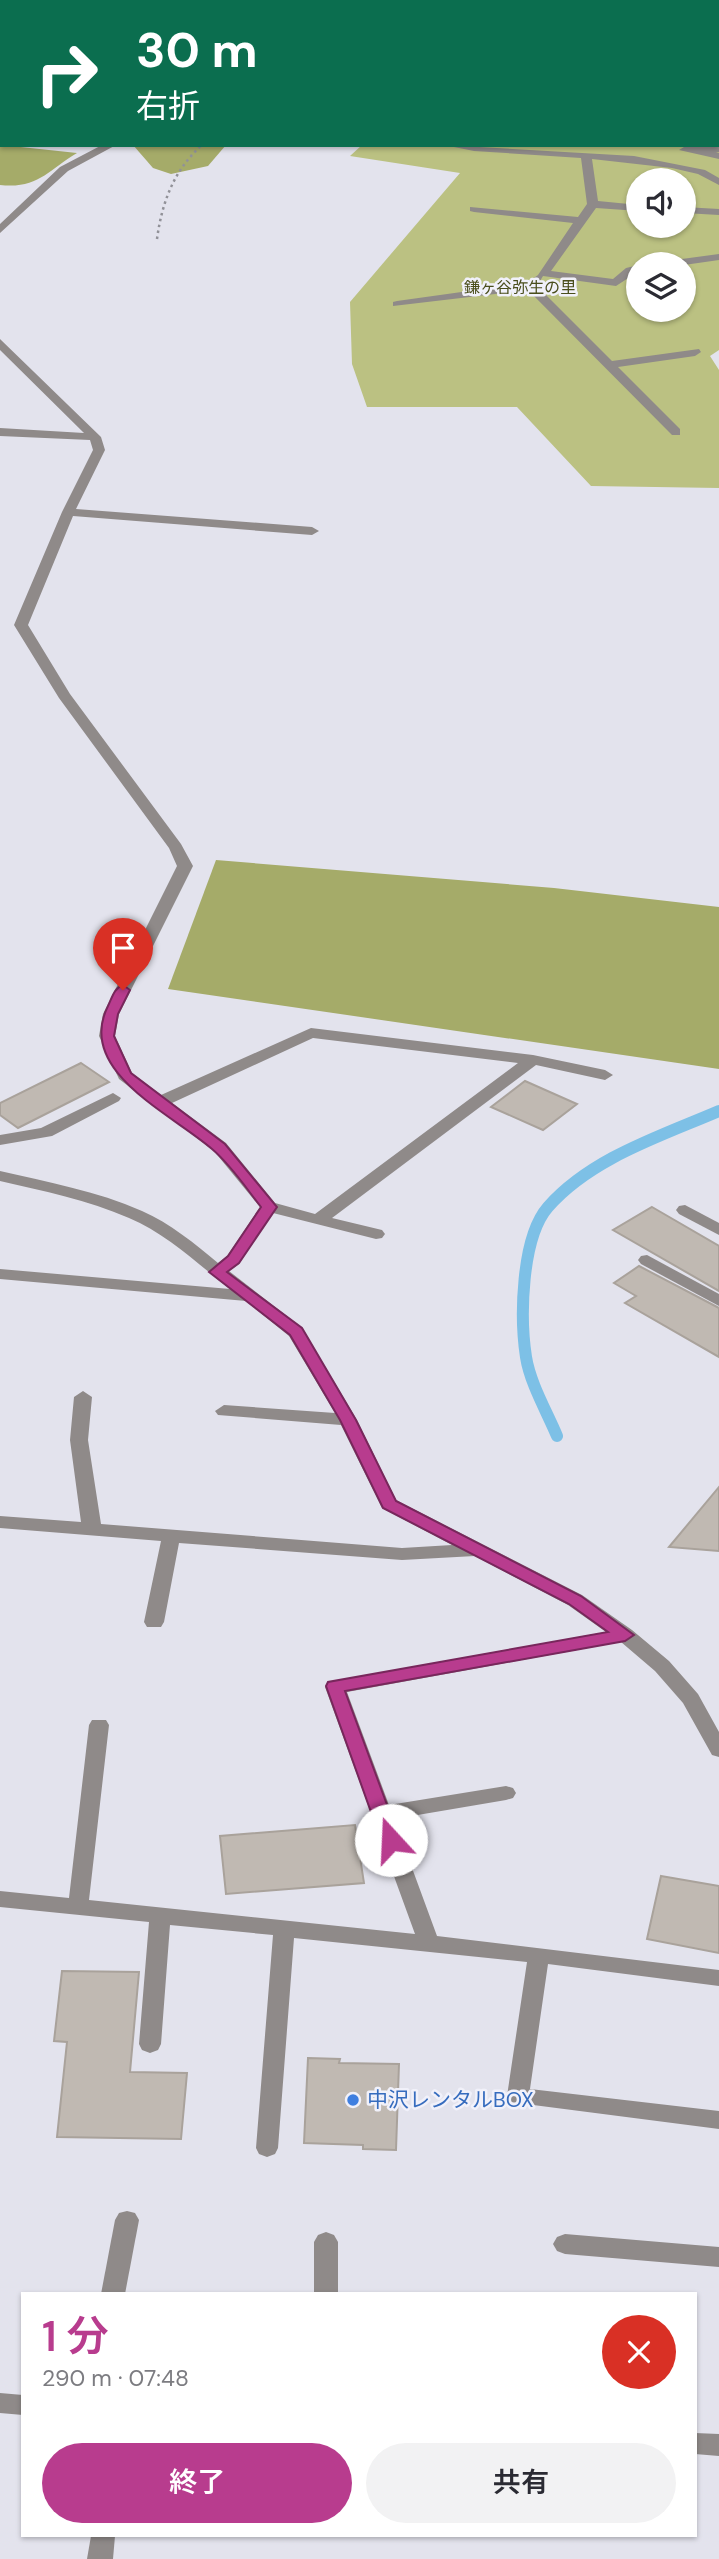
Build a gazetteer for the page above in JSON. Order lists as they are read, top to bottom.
{
  "parks": ["鎌ヶ谷弥生の里"],
  "places": ["中沢レンタルBOX"],
  "page": {
    "turn": ["30 m", "右折"],
    "heading": ["1 分", "290 m · 07:48"],
    "buttons": ["終了", "共有"]
  }
}
